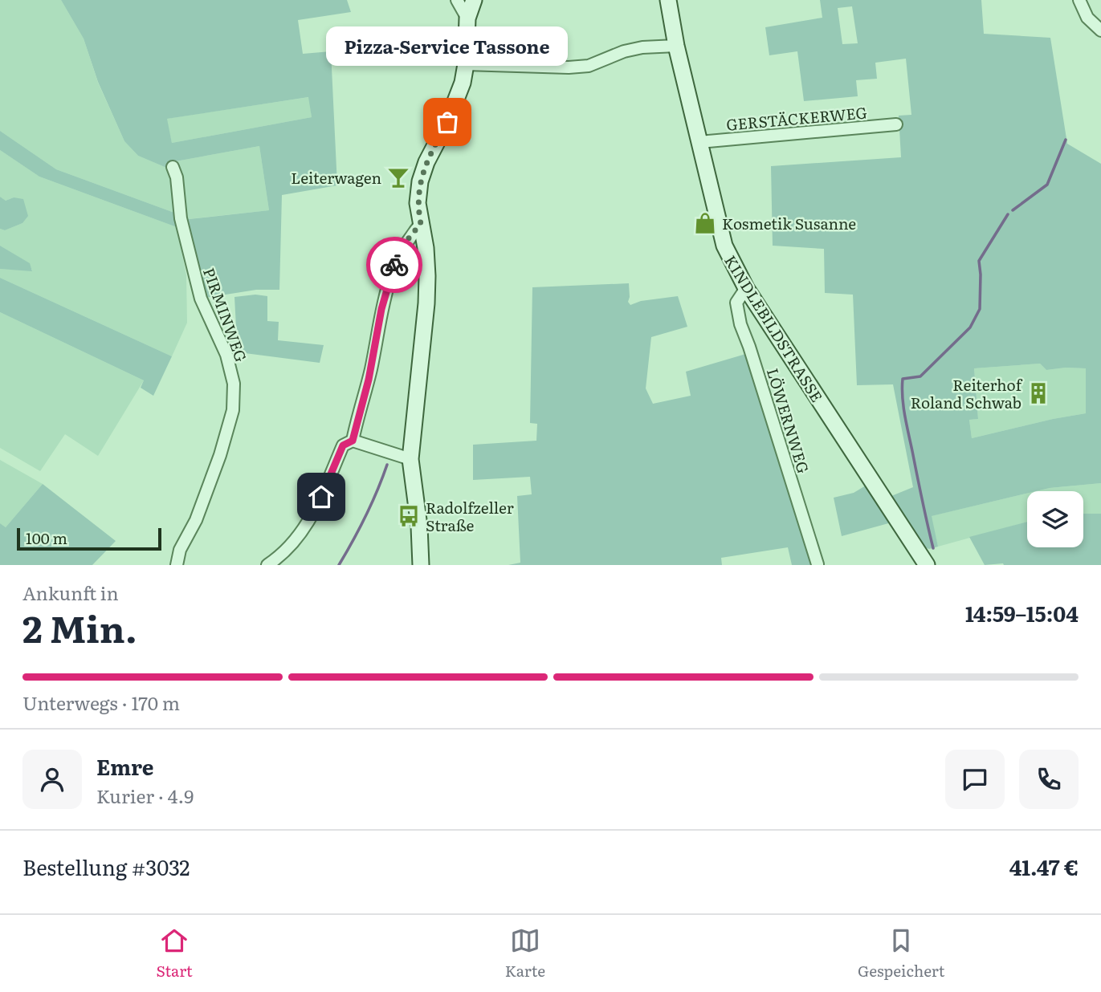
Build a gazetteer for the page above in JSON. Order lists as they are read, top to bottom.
{
  "streets": {
    "main road": ["KINDLEBILDSTRASSE"],
    "street": ["GERSTÄCKERWEG", "PIRMINWEG", "LÖWERNWEG"]
  },
  "crossings": [
    ["GERSTÄCKERWEG", "KINDLEBILDSTRASSE"],
    ["KINDLEBILDSTRASSE", "LÖWERNWEG"]
  ],
  "places": {
    "other": ["Pizza-Service Tassone"],
    "bar": ["Leiterwagen"],
    "shop": ["Kosmetik Susanne"],
    "building": ["Reiterhof Roland Schwab"],
    "bus stop": ["Radolfzeller Straße"]
  },
  "scale_bar": "100 m",
  "page": {
    "bubble": "Pizza-Service Tassone",
    "scale": "100 m",
    "heading": ["2 Min.", "Ankunft in", "14:59–15:04"],
    "panel": [
      "Emre",
      "Kurier · 4.9",
      "Bestellung #3032",
      "41.47 €"
    ],
    "bar": "Unterwegs · 170 m",
    "tabs": ["Start", "Karte", "Gespeichert"]
  }
}
